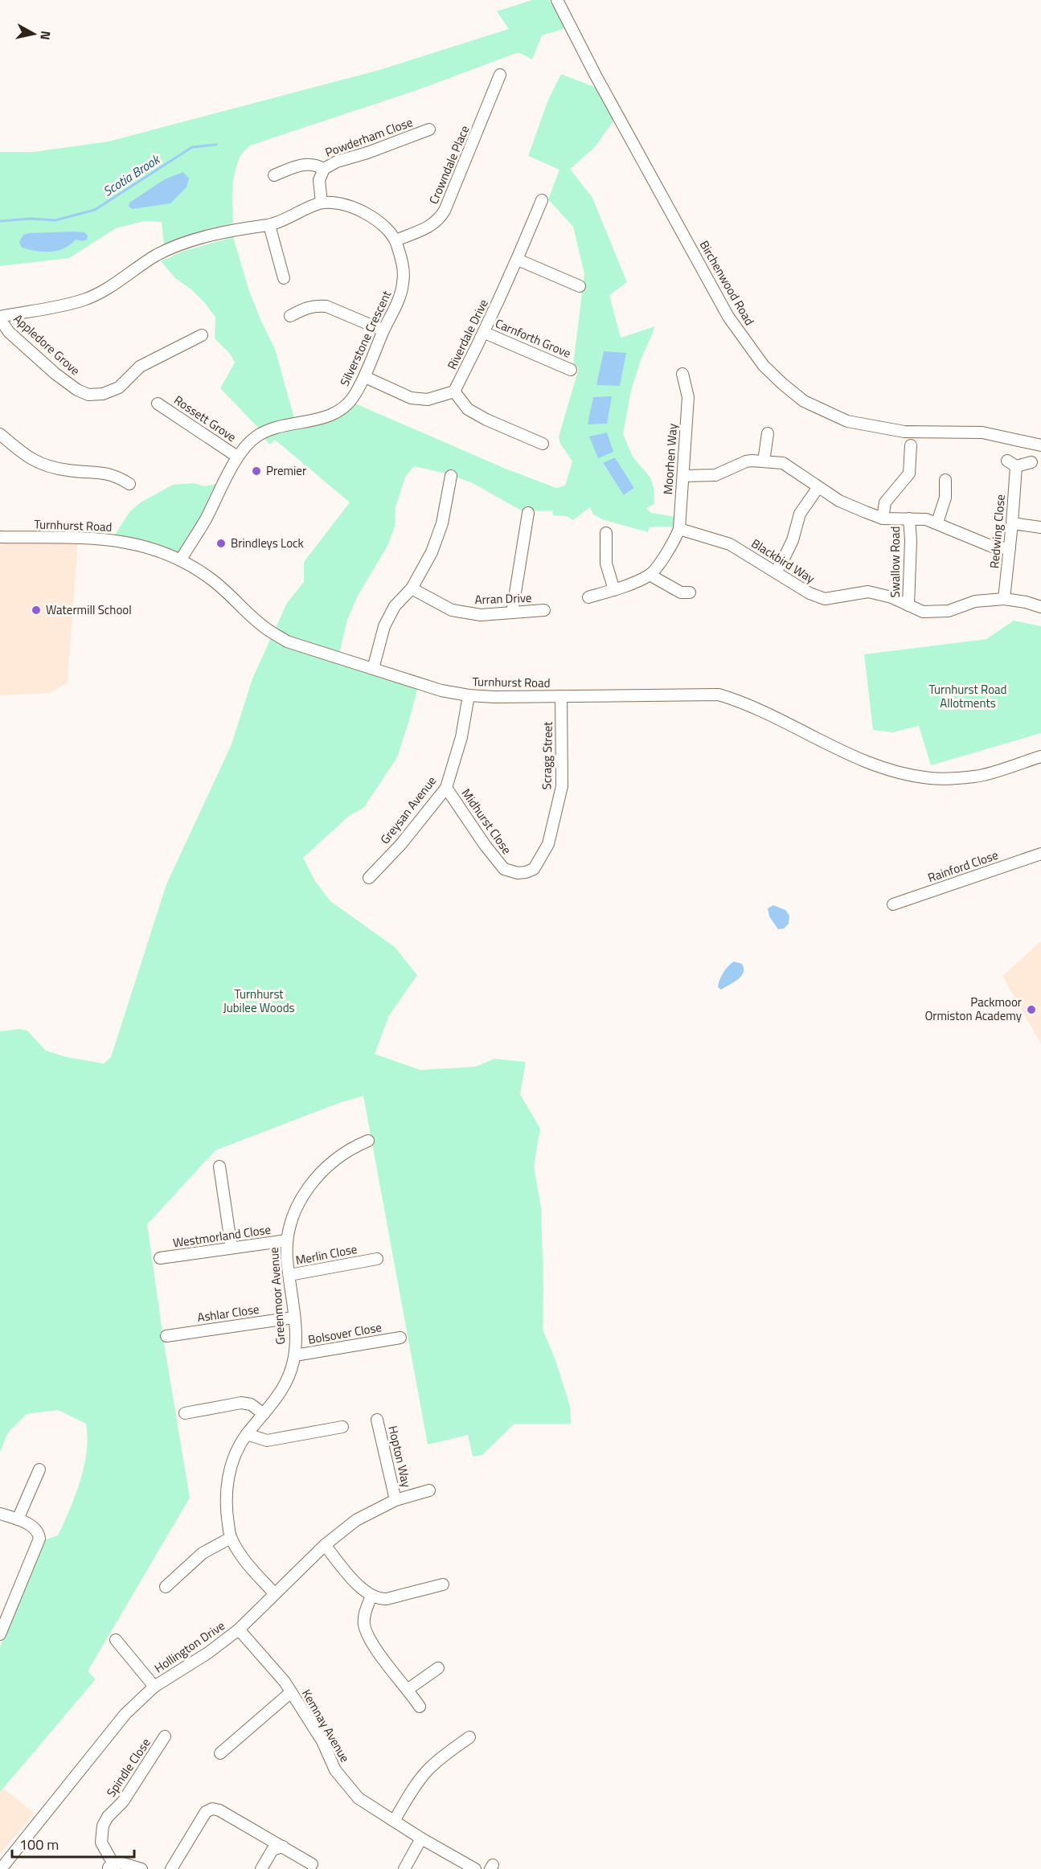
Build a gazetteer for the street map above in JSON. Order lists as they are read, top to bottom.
{
  "streets": {
    "street": [
      "Powderham Close",
      "Crowndale Place",
      "Birchenwood Road",
      "Riverdale Drive",
      "Silverstone Crescent",
      "Carnforth Grove",
      "Appledore Grove",
      "Rossett Grove",
      "Moorhen Way",
      "Turnhurst Road",
      "Redwing Close",
      "Blackbird Way",
      "Swallow Road",
      "Arran Drive",
      "Scragg Street",
      "Greysan Avenue",
      "Midhurst Close",
      "Rainford Close",
      "Westmorland Close",
      "Merlin Close",
      "Greenmoor Avenue",
      "Ashlar Close",
      "Bolsover Close",
      "Hopton Way",
      "Hollington Drive",
      "Kemnay Avenue",
      "Spindle Close"
    ]
  },
  "crossings": [
    ["Powderham Close", "Silverstone Crescent"],
    ["Crowndale Place", "Silverstone Crescent"],
    ["Riverdale Drive", "Carnforth Grove"],
    ["Silverstone Crescent", "Rossett Grove"],
    ["Silverstone Crescent", "Turnhurst Road"],
    ["Moorhen Way", "Blackbird Way"],
    ["Turnhurst Road", "Scragg Street"],
    ["Turnhurst Road", "Greysan Avenue"],
    ["Redwing Close", "Blackbird Way"],
    ["Blackbird Way", "Swallow Road"],
    ["Scragg Street", "Midhurst Close"],
    ["Greysan Avenue", "Midhurst Close"],
    ["Westmorland Close", "Greenmoor Avenue"],
    ["Merlin Close", "Greenmoor Avenue"],
    ["Greenmoor Avenue", "Ashlar Close"],
    ["Greenmoor Avenue", "Bolsover Close"],
    ["Greenmoor Avenue", "Hollington Drive"],
    ["Hopton Way", "Hollington Drive"],
    ["Hollington Drive", "Kemnay Avenue"]
  ],
  "water": ["Scotia Brook"],
  "parks": ["Turnhurst Road Allotments", "Turnhurst Jubilee Woods"],
  "places": [
    "Premier",
    "Brindleys Lock",
    "Watermill School",
    "Packmoor Ormiston Academy"
  ],
  "scale_bar": "100 m",
  "north": "right"
}
